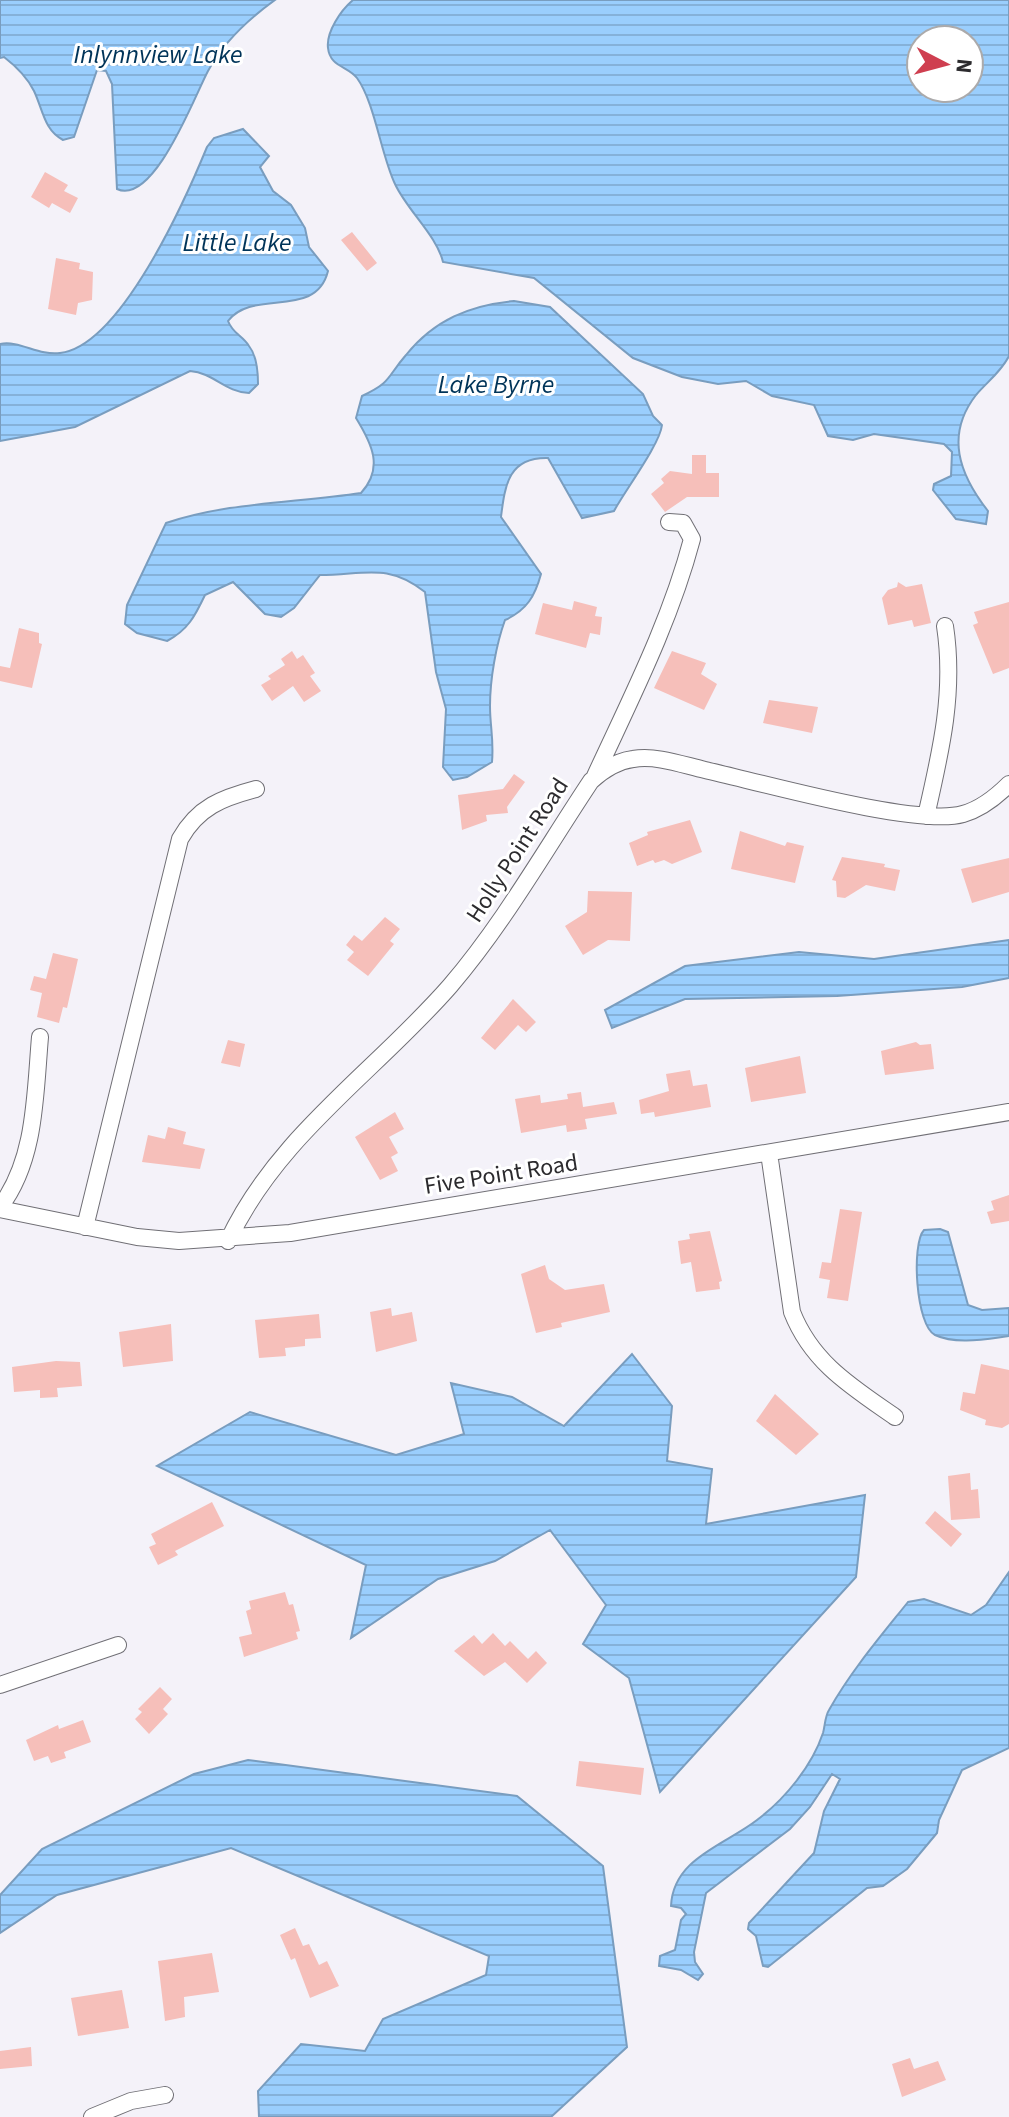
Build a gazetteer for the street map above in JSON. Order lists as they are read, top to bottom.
{
  "streets": {
    "street": ["Holly Point Road", "Five Point Road"]
  },
  "crossings": [
    ["Holly Point Road", "Five Point Road"]
  ],
  "water": ["Inlynnview Lake", "Little Lake", "Lake Byrne"],
  "north": "right"
}
